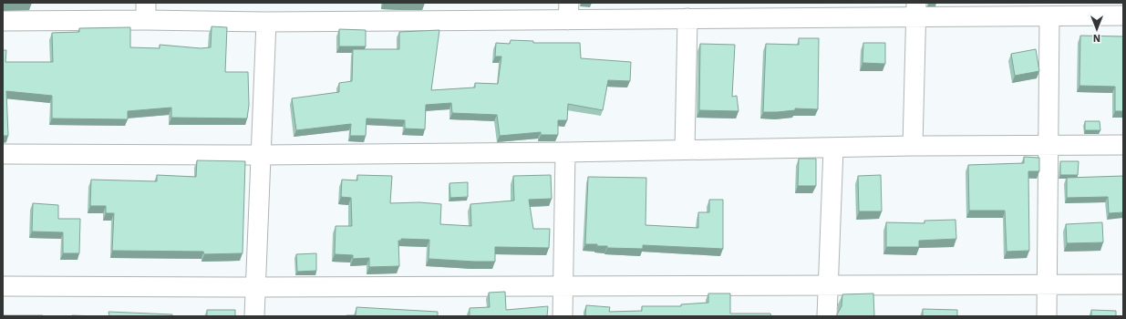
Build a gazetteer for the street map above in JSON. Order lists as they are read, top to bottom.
{
  "north": "bottom"
}
